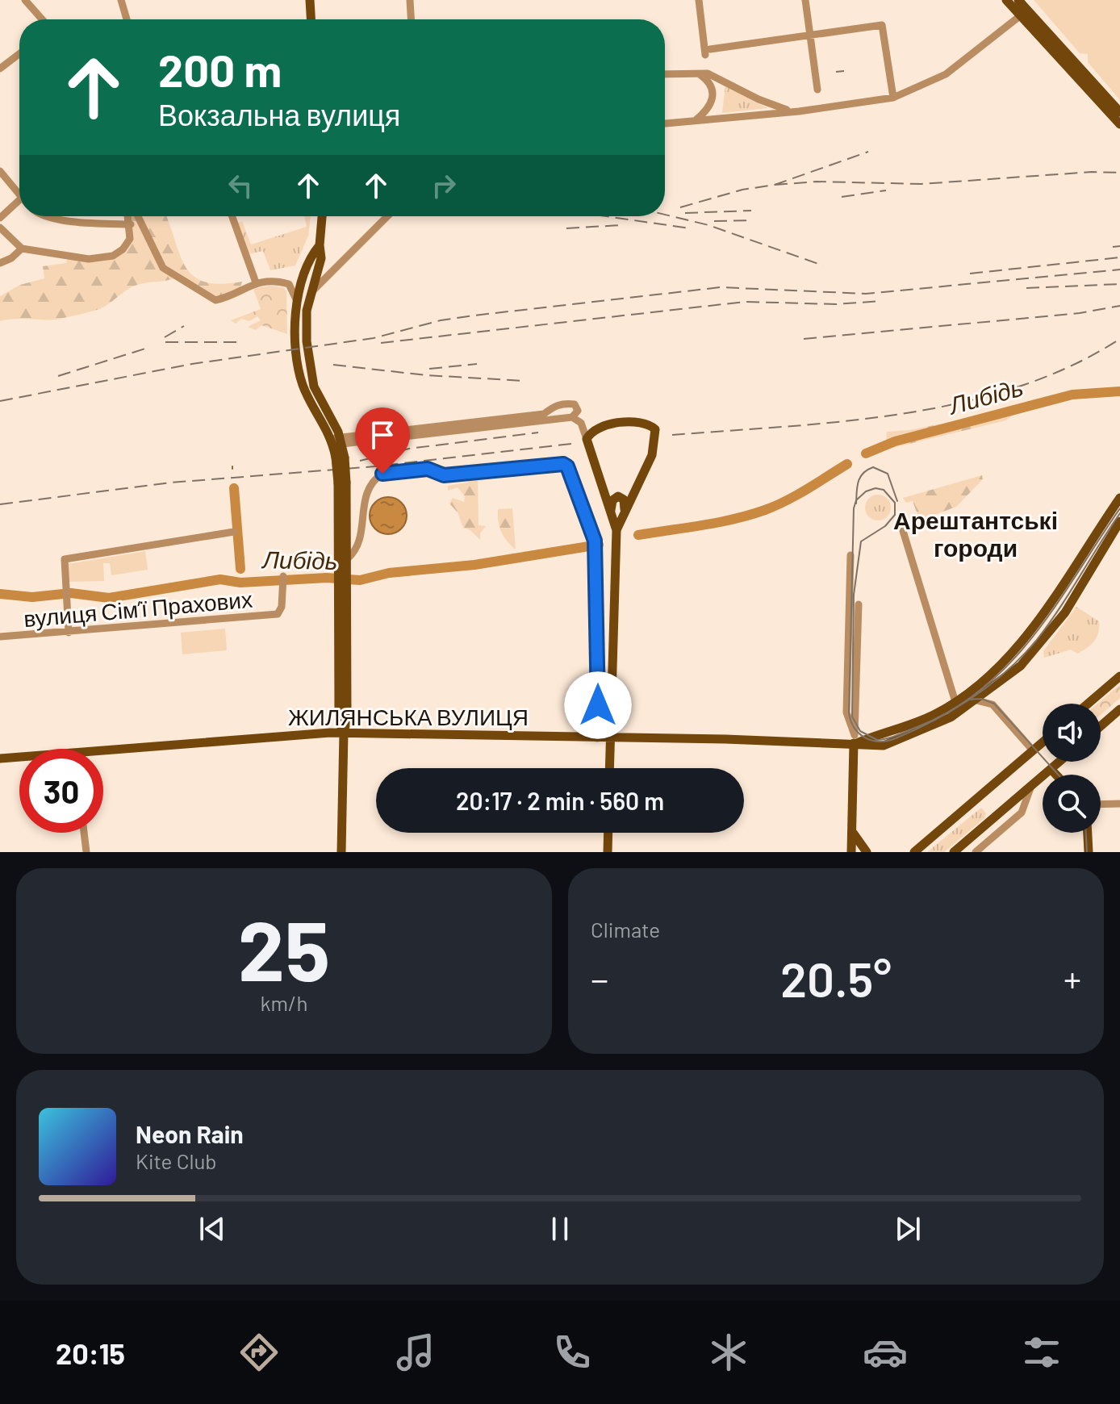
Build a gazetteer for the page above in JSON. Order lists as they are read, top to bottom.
{
  "streets": {
    "main road": ["ЖИЛЯНСЬКА ВУЛИЦЯ"],
    "street": ["вулиця Сімʼї Прахових"]
  },
  "districts": ["Арештантські городи"],
  "water": ["Либідь"],
  "page": {
    "turn": ["200 m", "Вокзальна вулиця"],
    "limit": "30",
    "trip": "20:17 · 2 min · 560 m",
    "tile": [
      ["25", "km/h"],
      "Climate"
    ],
    "heat": ["−", "20.5°", "+"],
    "song": ["Neon Rain", "Kite Club"],
    "tabs": "20:15"
  }
}
